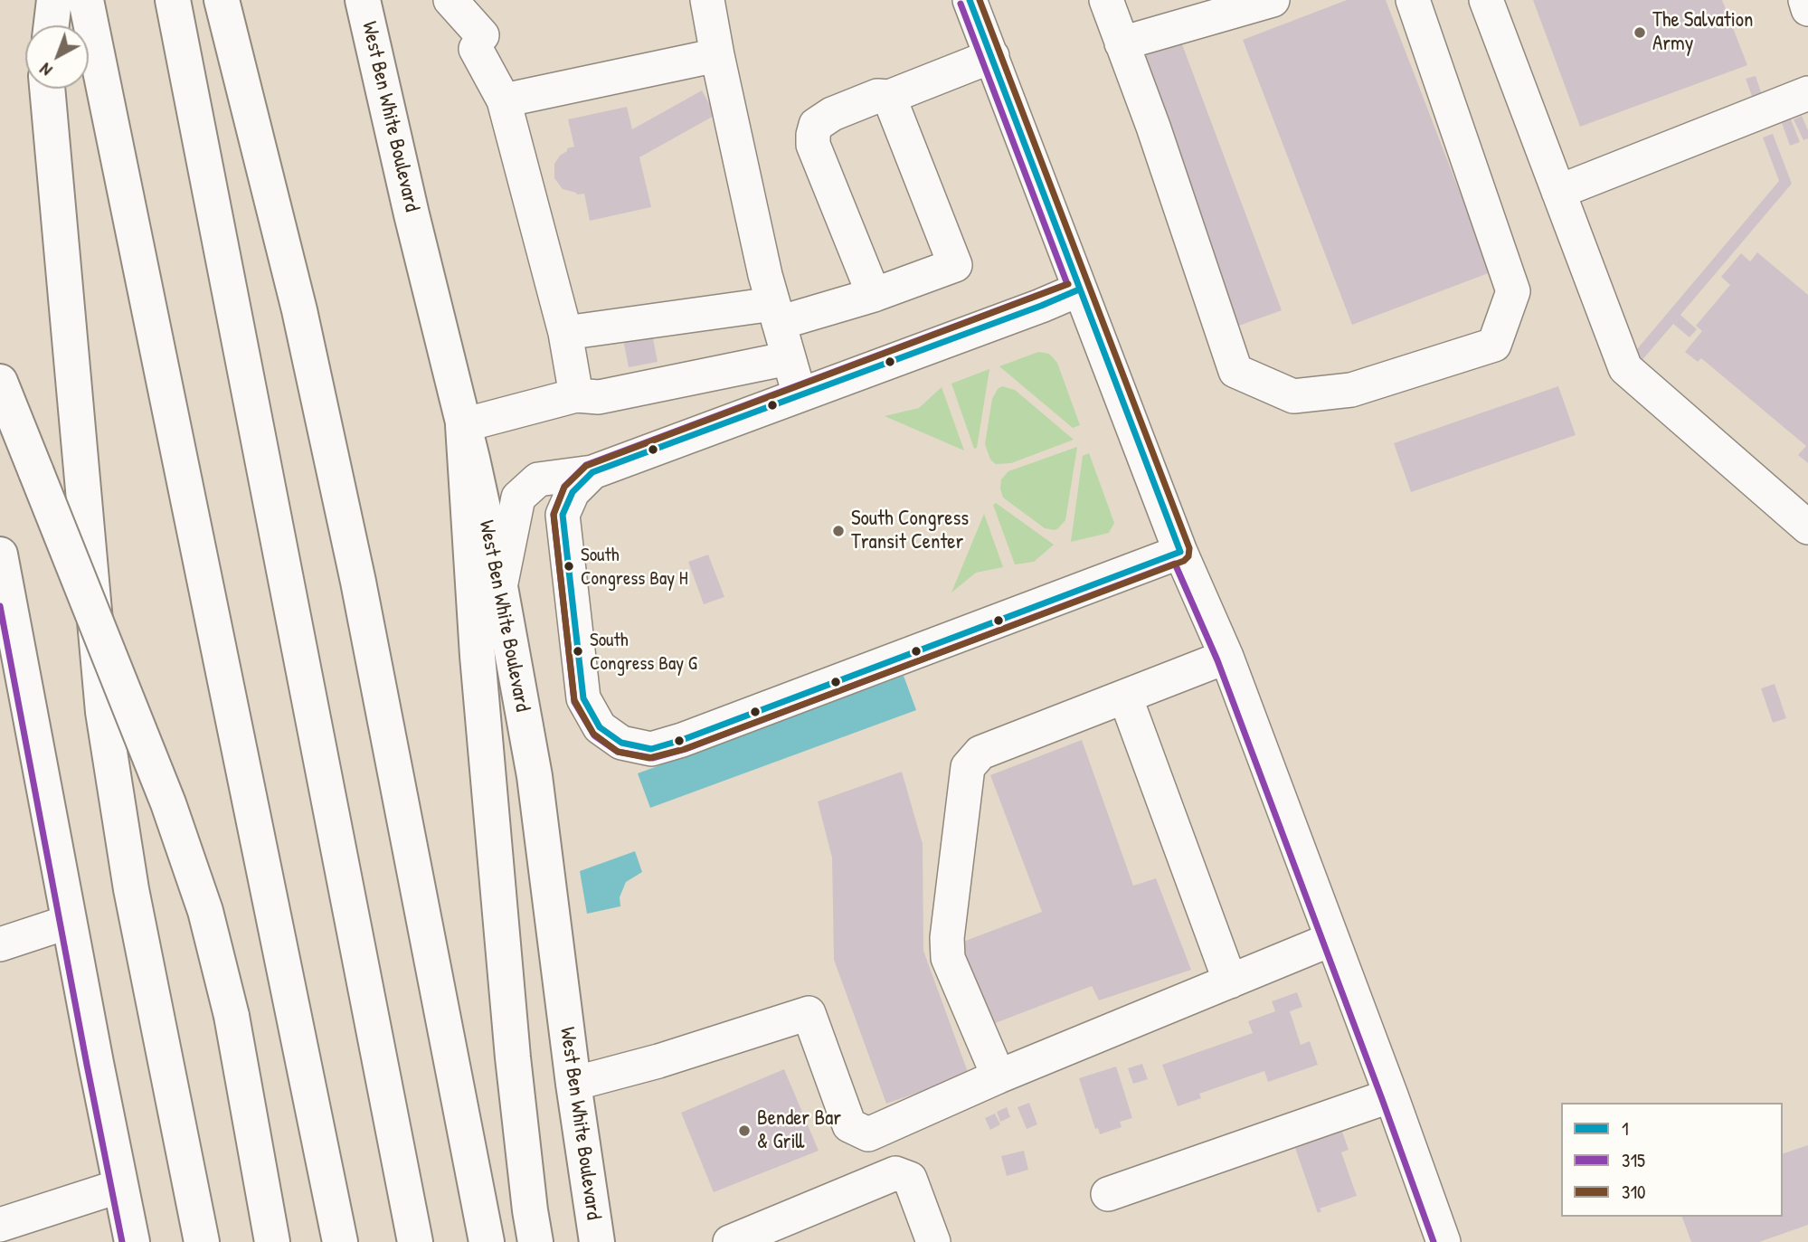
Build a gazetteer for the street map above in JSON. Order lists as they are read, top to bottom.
{
  "streets": {
    "main road": ["West Ben White Boulevard"]
  },
  "places": [
    "The Salvation Army",
    "South Congress Transit Center",
    "South Congress Bay H",
    "South Congress Bay G",
    "Bender Bar & Grill"
  ],
  "lines": ["transit line 1", "transit line 310", "transit line 315"],
  "legend": ["1", "315", "310"],
  "north": "bottom left"
}
